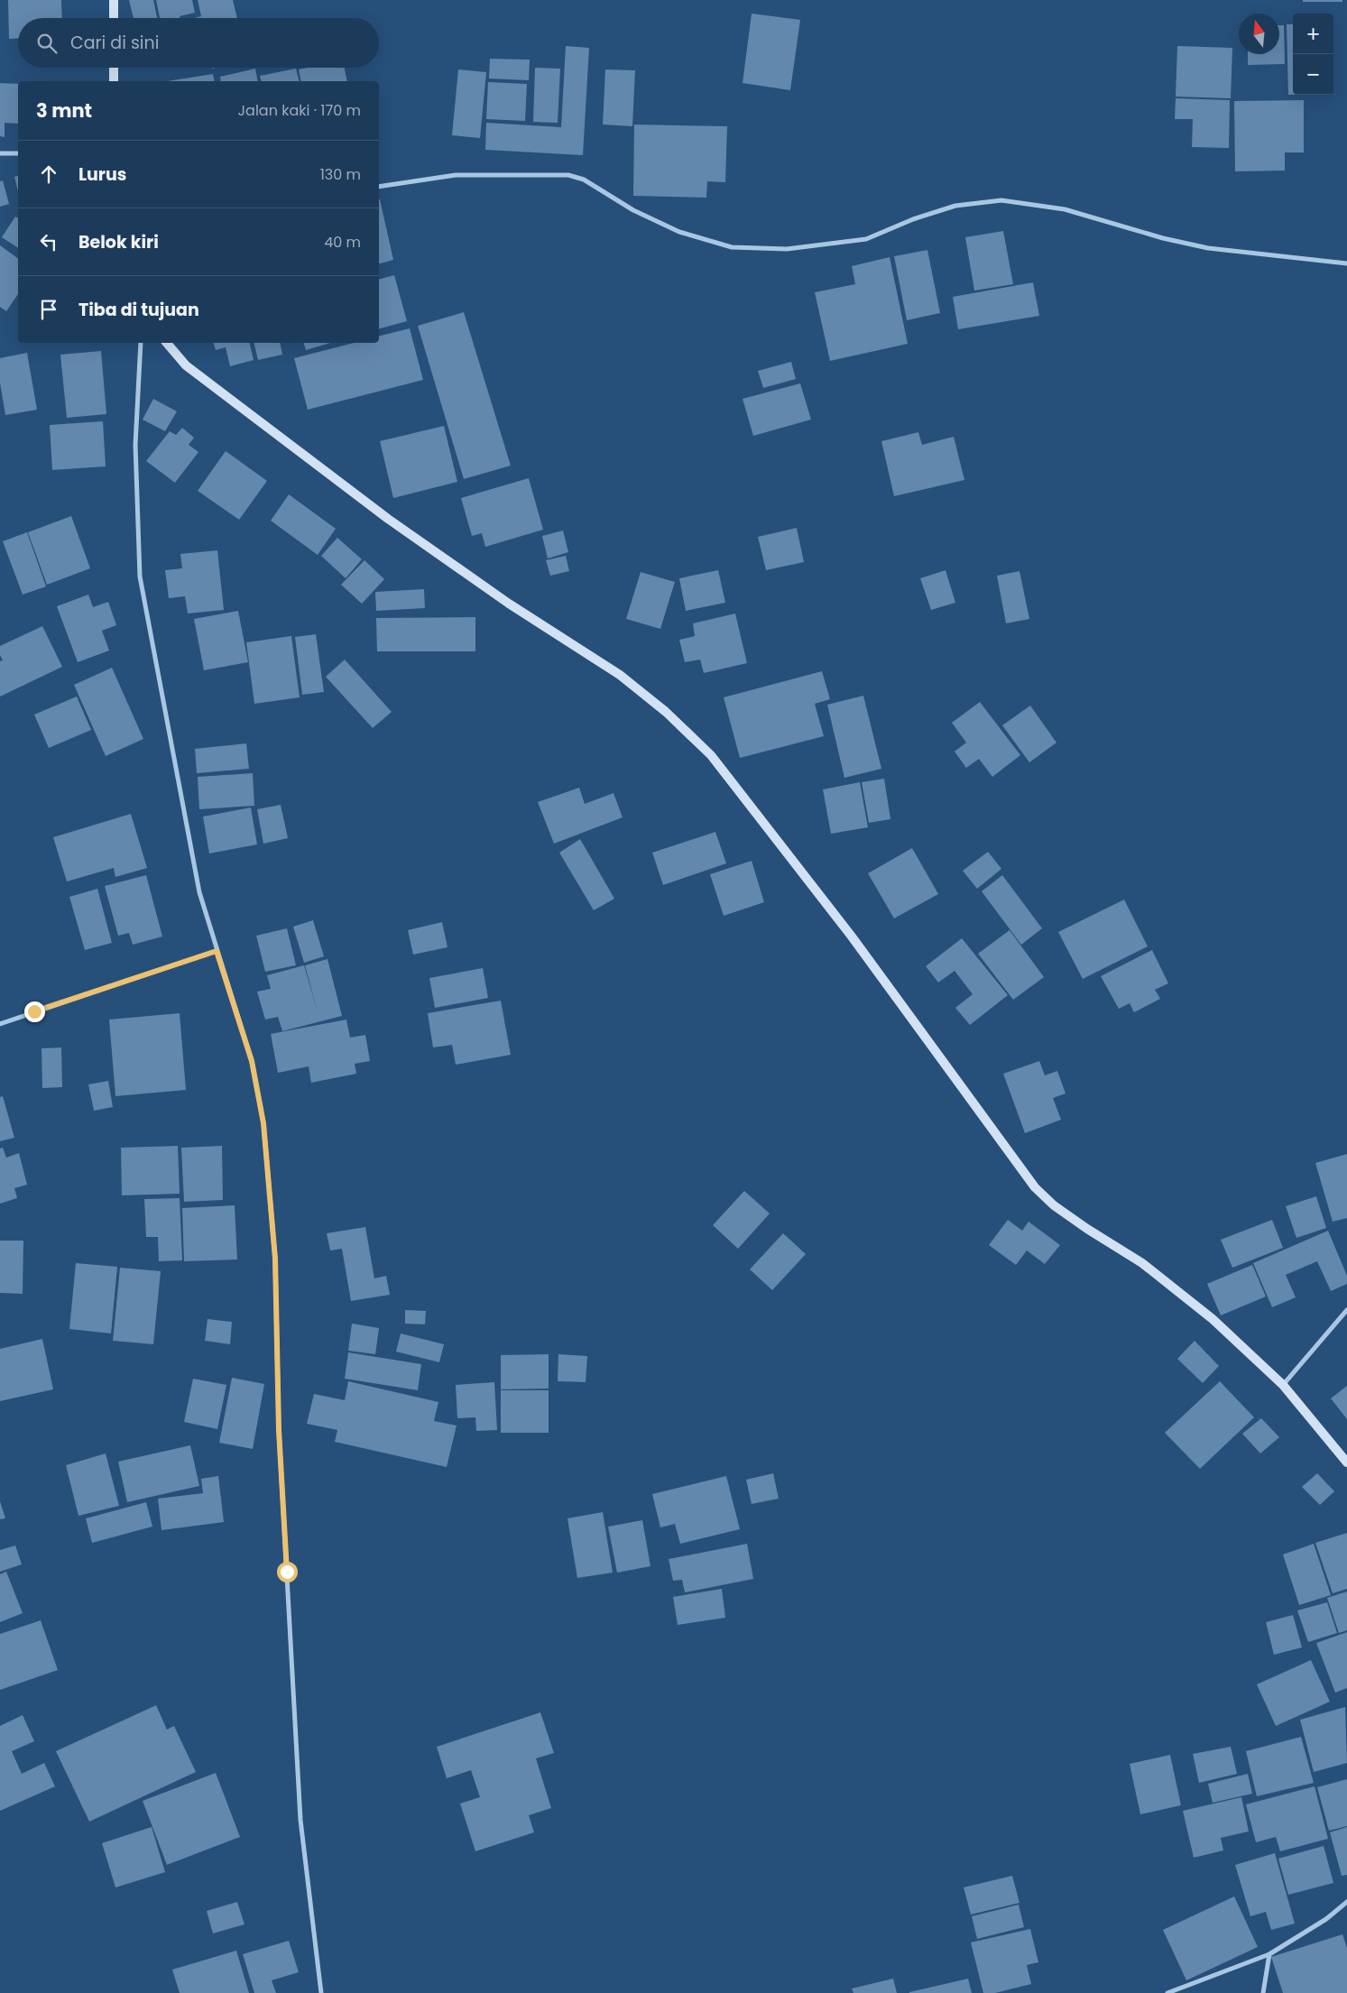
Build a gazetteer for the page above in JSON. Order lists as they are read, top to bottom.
{
  "north": "top",
  "page": {
    "map_buttons": ["+", "−"],
    "search": "Cari di sini",
    "heading": ["3 mnt", "Jalan kaki · 170 m"],
    "list": [
      ["Lurus", "130 m"],
      ["Belok kiri", "40 m"],
      "Tiba di tujuan"
    ]
  }
}
